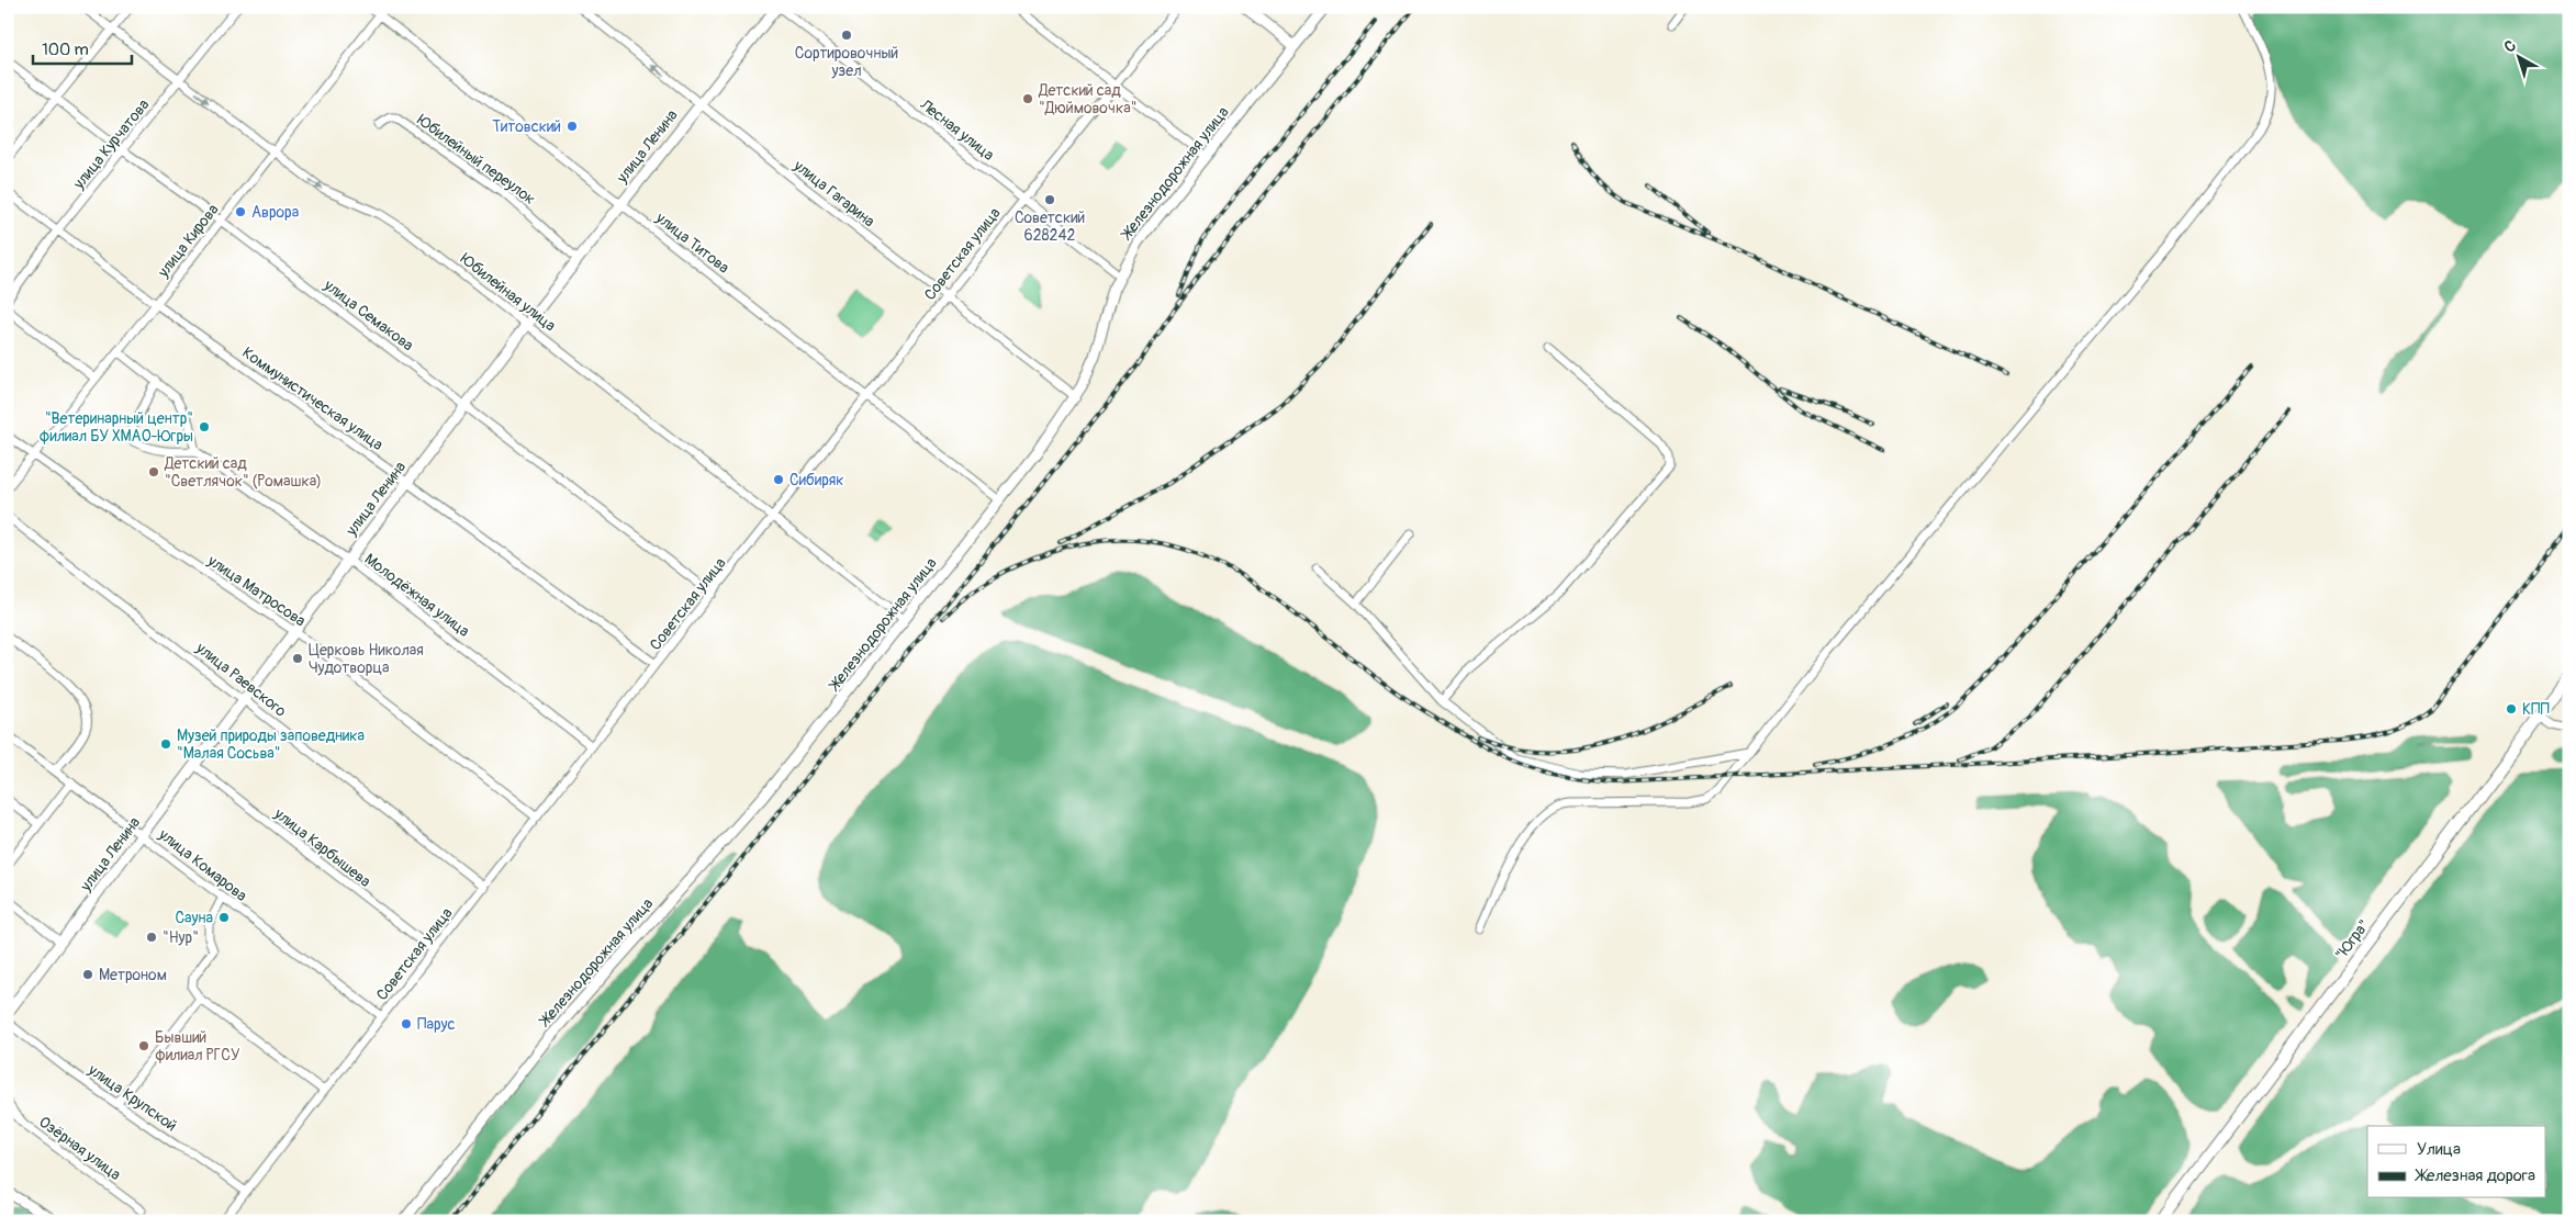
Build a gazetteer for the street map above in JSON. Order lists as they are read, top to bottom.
{
  "streets": {
    "highway": ["\"Югра\""],
    "main road": ["улица Ленина", "Железнодорожная улица"],
    "street": [
      "Лесная улица",
      "улица Курчатова",
      "Юбилейный переулок",
      "улица Гагарина",
      "улица Кирова",
      "улица Титова",
      "Советская улица",
      "Юбилейная улица",
      "улица Семакова",
      "Коммунистическая улица",
      "улица Матросова",
      "Молодёжная улица",
      "улица Раевского",
      "улица Карбышева",
      "улица Комарова",
      "улица Крупской",
      "Озёрная улица"
    ]
  },
  "crossings": [
    ["Лесная улица", "улица Ленина"],
    ["Лесная улица", "Железнодорожная улица"],
    ["Лесная улица", "Советская улица"],
    ["улица Курчатова", "Юбилейная улица"],
    ["улица Курчатова", "улица Семакова"],
    ["улица Курчатова", "Коммунистическая улица"],
    ["улица Ленина", "Юбилейный переулок"],
    ["улица Ленина", "улица Гагарина"],
    ["улица Ленина", "улица Титова"],
    ["улица Ленина", "Юбилейная улица"],
    ["улица Ленина", "улица Семакова"],
    ["улица Ленина", "Коммунистическая улица"],
    ["улица Ленина", "улица Матросова"],
    ["улица Ленина", "Молодёжная улица"],
    ["улица Ленина", "улица Раевского"],
    ["улица Ленина", "улица Карбышева"],
    ["улица Ленина", "улица Комарова"],
    ["Железнодорожная улица", "улица Гагарина"],
    ["Железнодорожная улица", "улица Титова"],
    ["Железнодорожная улица", "Юбилейная улица"],
    ["улица Гагарина", "Советская улица"],
    ["улица Кирова", "улица Титова"],
    ["улица Кирова", "Юбилейная улица"],
    ["улица Кирова", "улица Семакова"],
    ["улица Кирова", "Коммунистическая улица"],
    ["улица Кирова", "улица Матросова"],
    ["улица Титова", "Советская улица"],
    ["Советская улица", "Юбилейная улица"],
    ["Советская улица", "улица Семакова"],
    ["Советская улица", "Коммунистическая улица"],
    ["Советская улица", "улица Матросова"],
    ["Советская улица", "Молодёжная улица"],
    ["Советская улица", "улица Раевского"],
    ["Советская улица", "улица Карбышева"],
    ["Советская улица", "улица Комарова"],
    ["Советская улица", "улица Крупской"]
  ],
  "one_way": ["Юбилейная улица"],
  "places": [
    "Сортировочный узел",
    "Детский сад \"Дюймовочка\"",
    "Титовский",
    "Советский 628242",
    "Аврора",
    "\"Ветеринарный центр\" филиал БУ ХМАО-Югры",
    "Детский сад \"Светлячок\" (Ромашка)",
    "Сибиряк",
    "Церковь Николая Чудотворца",
    "КПП",
    "Музей природы заповедника \"Малая Сосьва\"",
    "Сауна",
    "\"Нур\"",
    "Метроном",
    "Парус",
    "Бывший филиал РГСУ"
  ],
  "legend": ["Улица", "Железная дорога"],
  "scale_bar": "100 m",
  "north": "top left"
}
